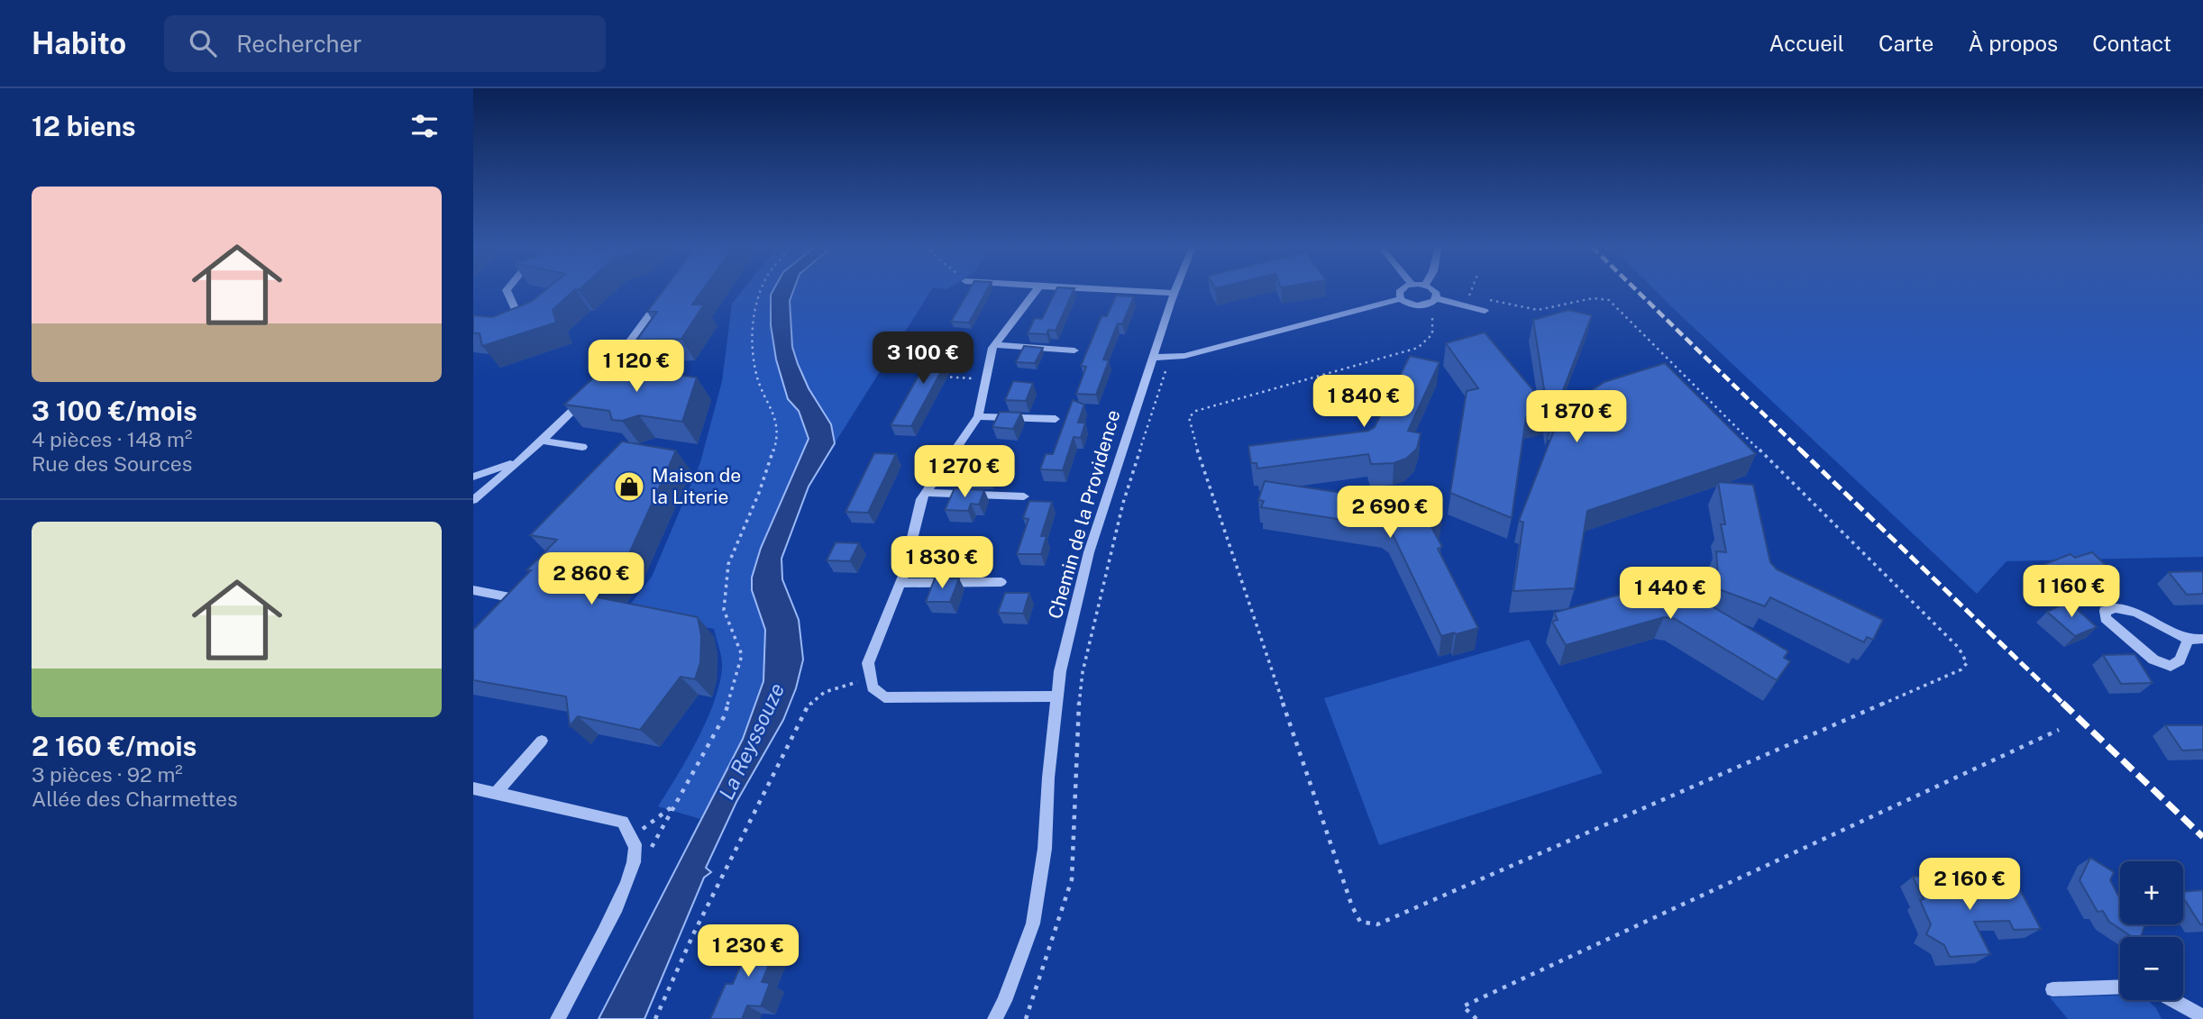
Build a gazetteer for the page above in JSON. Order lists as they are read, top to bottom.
{
  "streets": {
    "street": ["Chemin de la Providence"]
  },
  "water": ["La Reyssouze"],
  "places": {
    "shop": ["Maison de la Literie"]
  },
  "page": {
    "header": "Habito",
    "search": "Rechercher",
    "nav": [
      "Accueil",
      "Carte",
      "À propos",
      "Contact"
    ],
    "heading": "12 biens",
    "list": [
      {
        "name": "3 100 €/mois",
        "note": "4 pièces · 148 m² · Rue des Sources"
      },
      {
        "name": "2 160 €/mois",
        "note": "3 pièces · 92 m² · Allée des Charmettes"
      }
    ],
    "price": [
      "3 100 €",
      "1 120 €",
      "1 840 €",
      "1 870 €",
      "1 270 €",
      "2 690 €",
      "1 830 €",
      "2 860 €",
      "1 160 €",
      "1 440 €",
      "2 160 €",
      "1 230 €"
    ],
    "map_buttons": ["+", "−"]
  }
}
